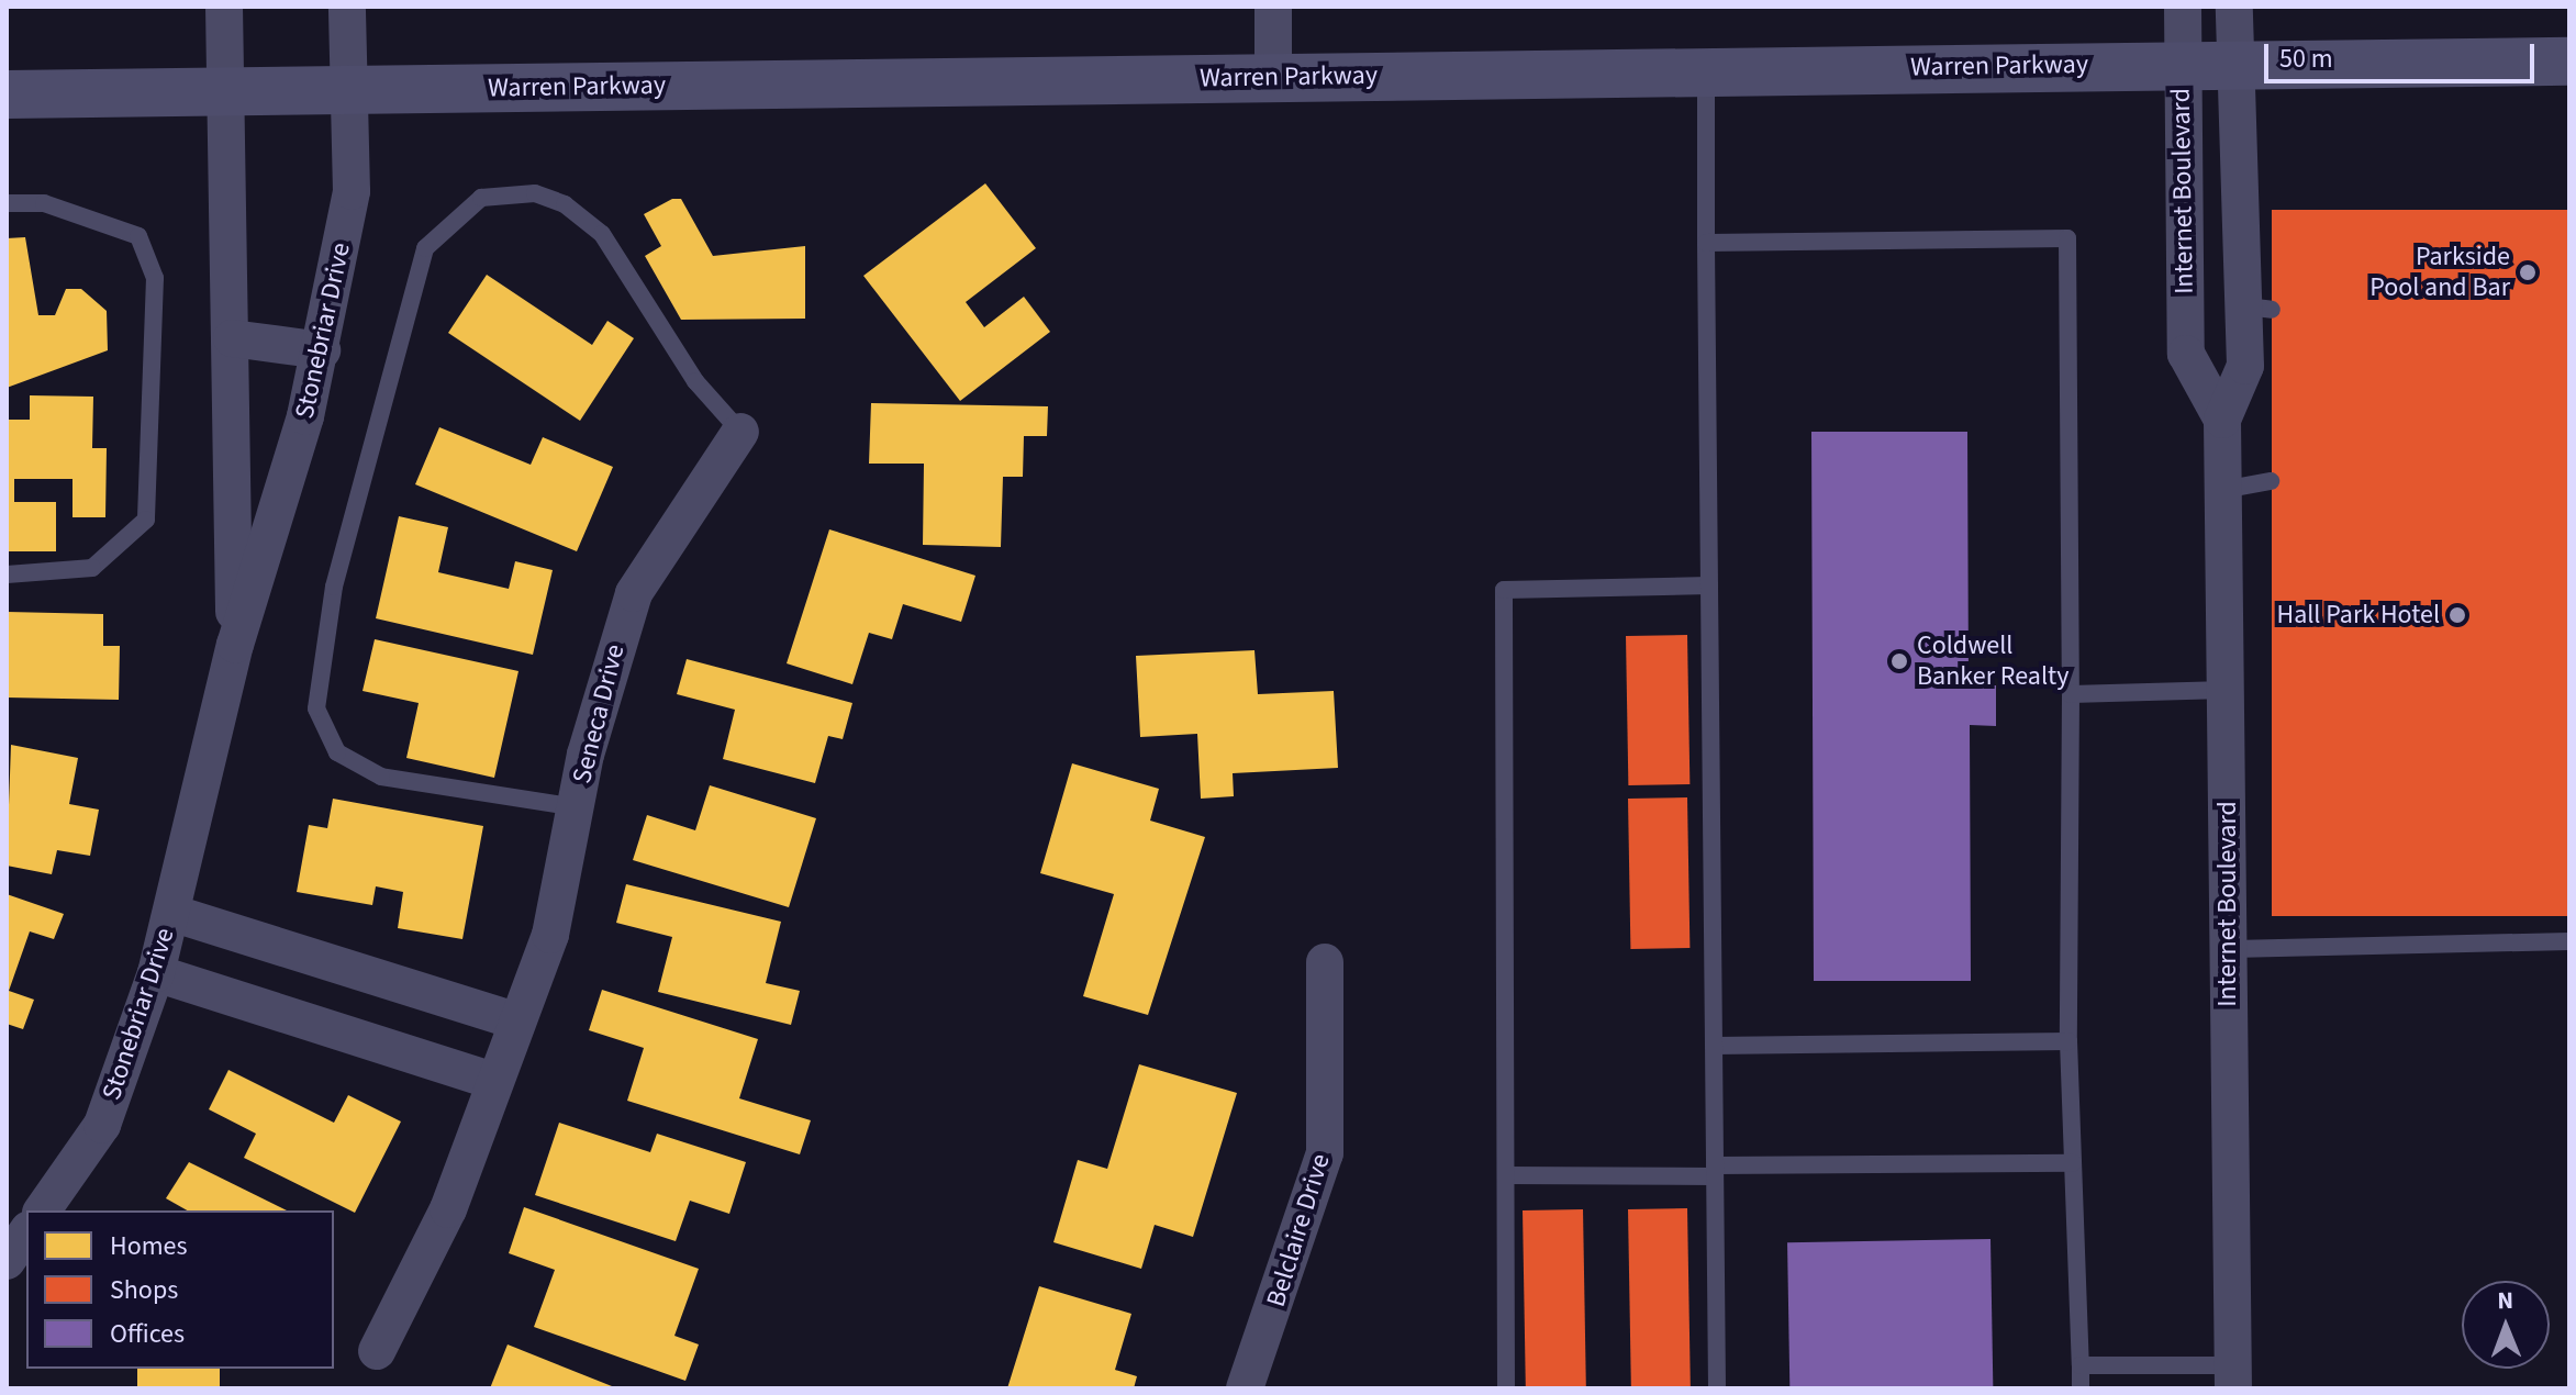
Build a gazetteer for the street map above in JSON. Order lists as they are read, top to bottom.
{
  "streets": {
    "main road": ["Warren Parkway"],
    "street": [
      "Internet Boulevard",
      "Stonebriar Drive",
      "Seneca Drive",
      "Belclaire Drive"
    ]
  },
  "crossings": [
    ["Warren Parkway", "Internet Boulevard"],
    ["Warren Parkway", "Stonebriar Drive"]
  ],
  "places": ["Parkside Pool and Bar", "Hall Park Hotel", "Coldwell Banker Realty"],
  "legend": ["Homes", "Shops", "Offices"],
  "scale_bar": "50 m",
  "north": "top"
}
